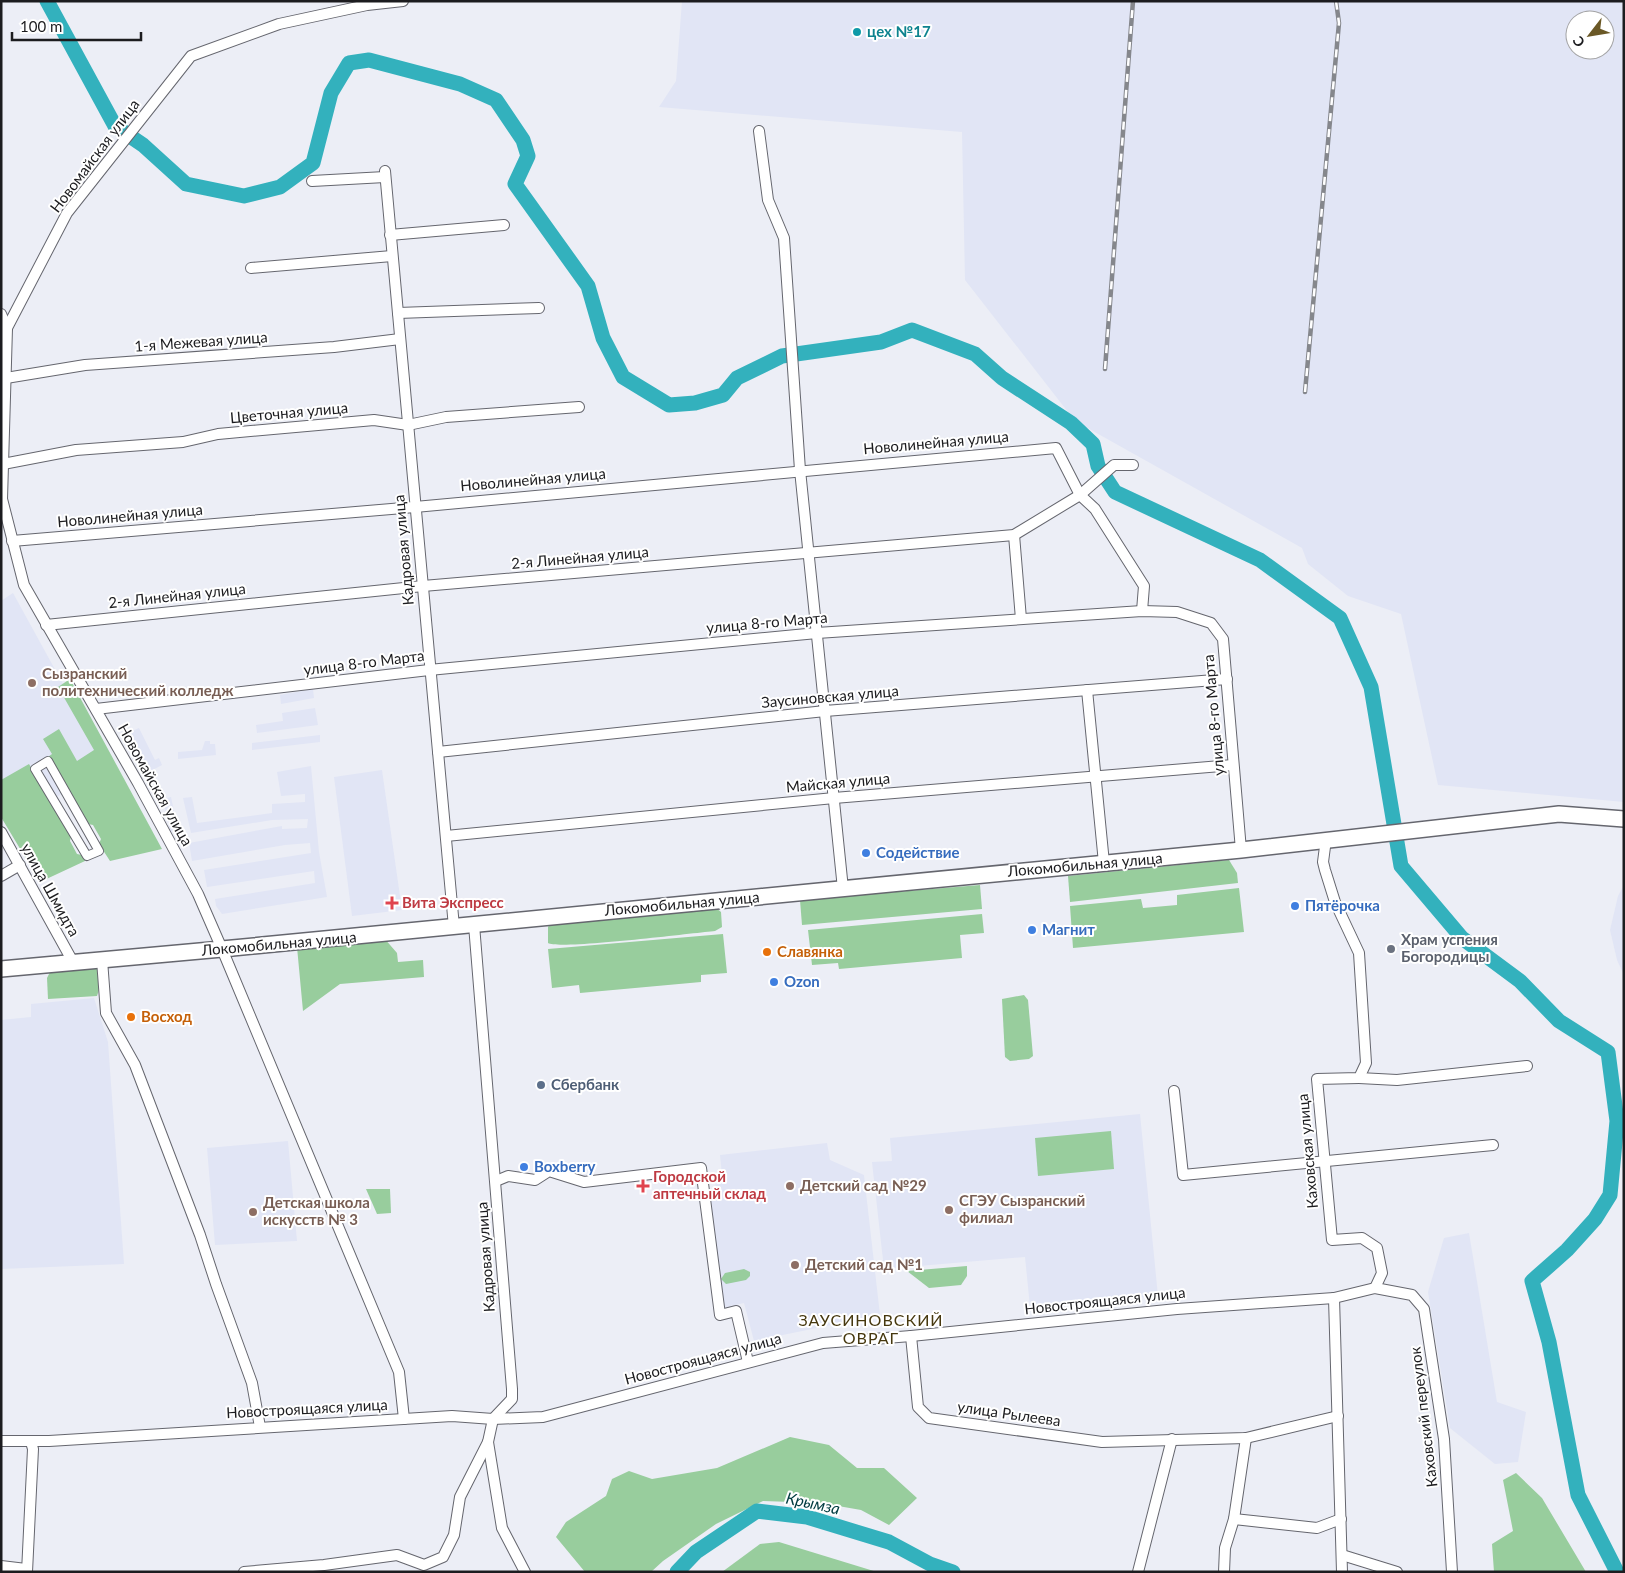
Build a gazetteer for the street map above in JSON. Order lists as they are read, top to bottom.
{
  "streets": {
    "main road": ["Локомобильная улица"],
    "street": [
      "Новомайская улица",
      "1-я Межевая улица",
      "Цветочная улица",
      "Новолинейная улица",
      "Кадровая улица",
      "2-я Линейная улица",
      "улица 8-го Марта",
      "Заусиновская улица",
      "Майская улица",
      "улица Шмидта",
      "Каховская улица",
      "Новостроящаяся улица",
      "улица Рылеева",
      "Каховский переулок"
    ]
  },
  "crossings": [
    ["Новомайская улица", "1-я Межевая улица"],
    ["Новомайская улица", "Цветочная улица"],
    ["Новомайская улица", "Новолинейная улица"],
    ["Новомайская улица", "2-я Линейная улица"],
    ["Новомайская улица", "улица 8-го Марта"],
    ["Новомайская улица", "Локомобильная улица"],
    ["Новомайская улица", "Новостроящаяся улица"],
    ["1-я Межевая улица", "Кадровая улица"],
    ["Цветочная улица", "Кадровая улица"],
    ["Новолинейная улица", "Кадровая улица"],
    ["Новолинейная улица", "2-я Линейная улица"],
    ["Кадровая улица", "2-я Линейная улица"],
    ["Кадровая улица", "улица 8-го Марта"],
    ["Кадровая улица", "Заусиновская улица"],
    ["Кадровая улица", "Майская улица"],
    ["Кадровая улица", "Локомобильная улица"],
    ["Кадровая улица", "Новостроящаяся улица"],
    ["улица 8-го Марта", "Заусиновская улица"],
    ["улица 8-го Марта", "Майская улица"],
    ["улица 8-го Марта", "Локомобильная улица"],
    ["Локомобильная улица", "улица Шмидта"],
    ["Каховская улица", "Новостроящаяся улица"],
    ["Новостроящаяся улица", "улица Рылеева"],
    ["Новостроящаяся улица", "Каховский переулок"]
  ],
  "districts": ["ЗАУСИНОВСКИЙ ОВРАГ"],
  "water": ["Крымза"],
  "places": {
    "other": [
      "цех №17",
      "Сызранский политехнический колледж",
      "Содействие",
      "Пятёрочка",
      "Магнит",
      "Храм успения Богородицы",
      "Славянка",
      "Ozon",
      "Восход",
      "Сбербанк",
      "Boxberry",
      "Детский сад №29",
      "СГЭУ Сызранский филиал",
      "Детская школа искусств № 3",
      "Детский сад №1"
    ],
    "health": ["Вита Экспресс", "Городской аптечный склад"]
  },
  "scale_bar": "100 m",
  "north": "bottom left"
}
